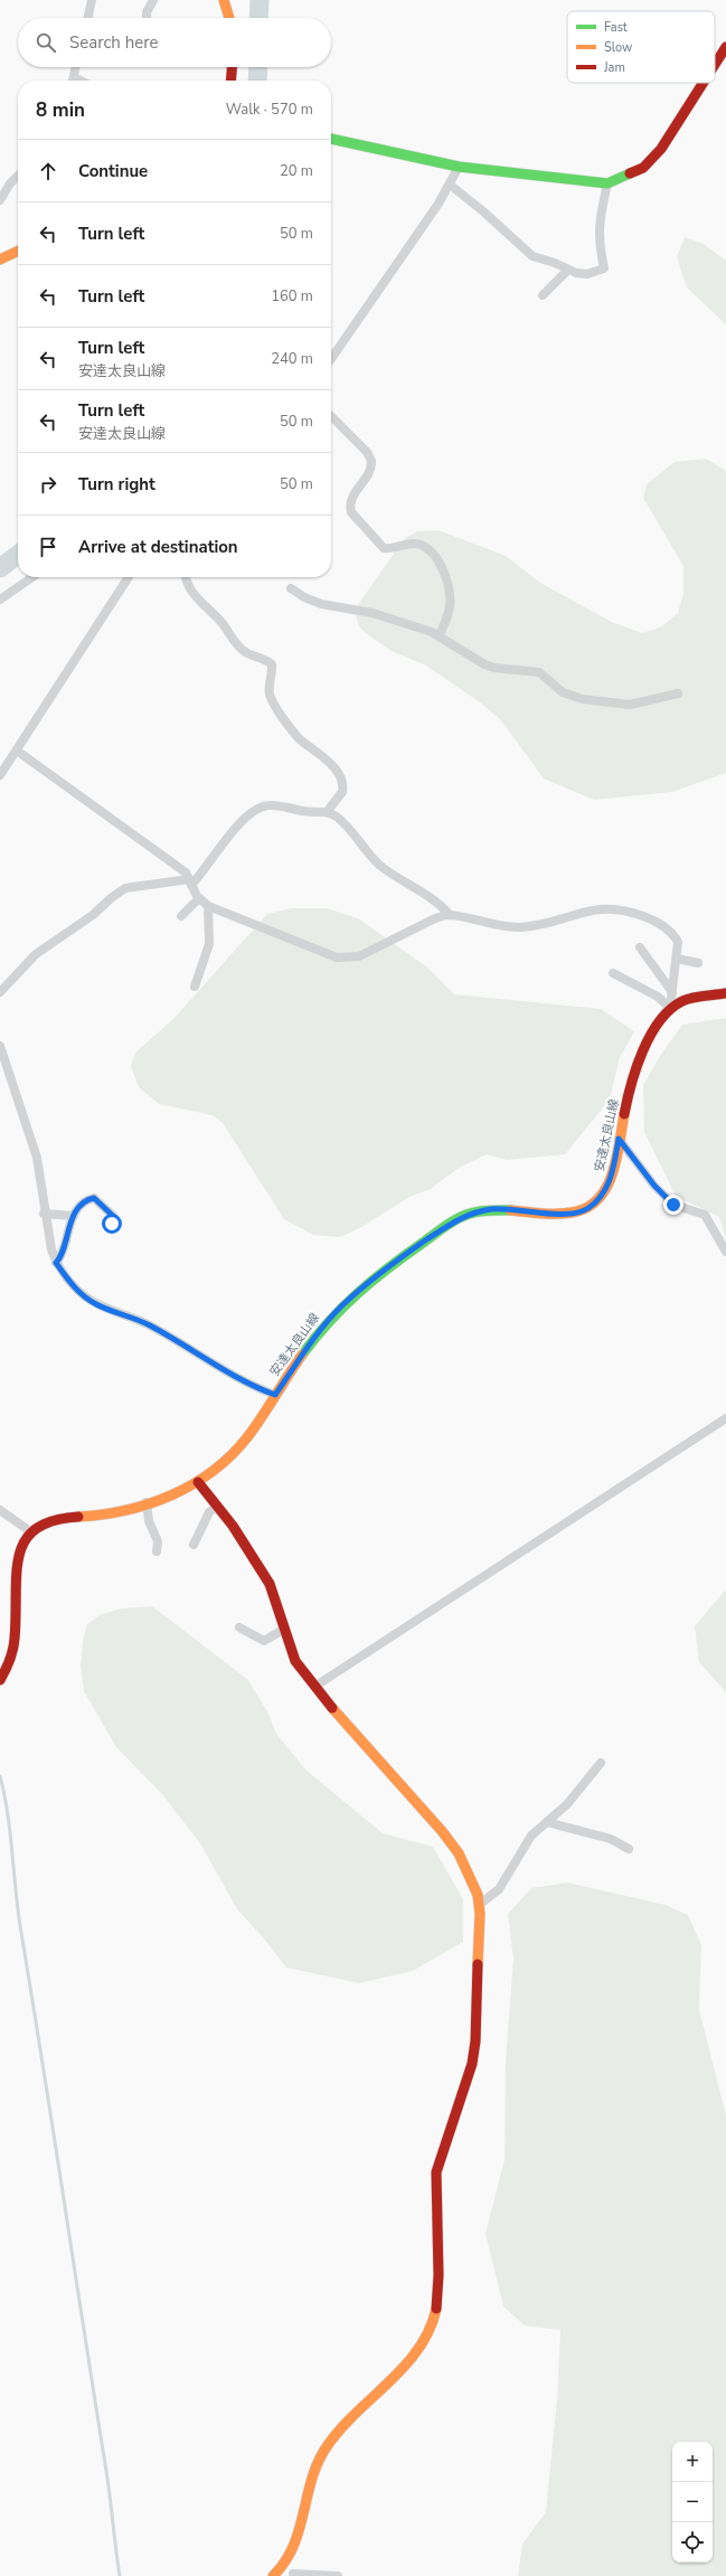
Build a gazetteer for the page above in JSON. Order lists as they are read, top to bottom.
{
  "streets": {
    "street": ["安達太良山線"]
  },
  "legend": ["Fast", "Slow", "Jam"],
  "page": {
    "search": "Search here",
    "heading": ["8 min", "Walk · 570 m"],
    "list": [
      ["Continue", "20 m"],
      ["Turn left", "50 m"],
      ["Turn left", "160 m"],
      ["Turn left", "安達太良山線", "240 m"],
      ["Turn left", "安達太良山線", "50 m"],
      ["Turn right", "50 m"],
      "Arrive at destination"
    ],
    "map_buttons": ["+", "−"]
  }
}
